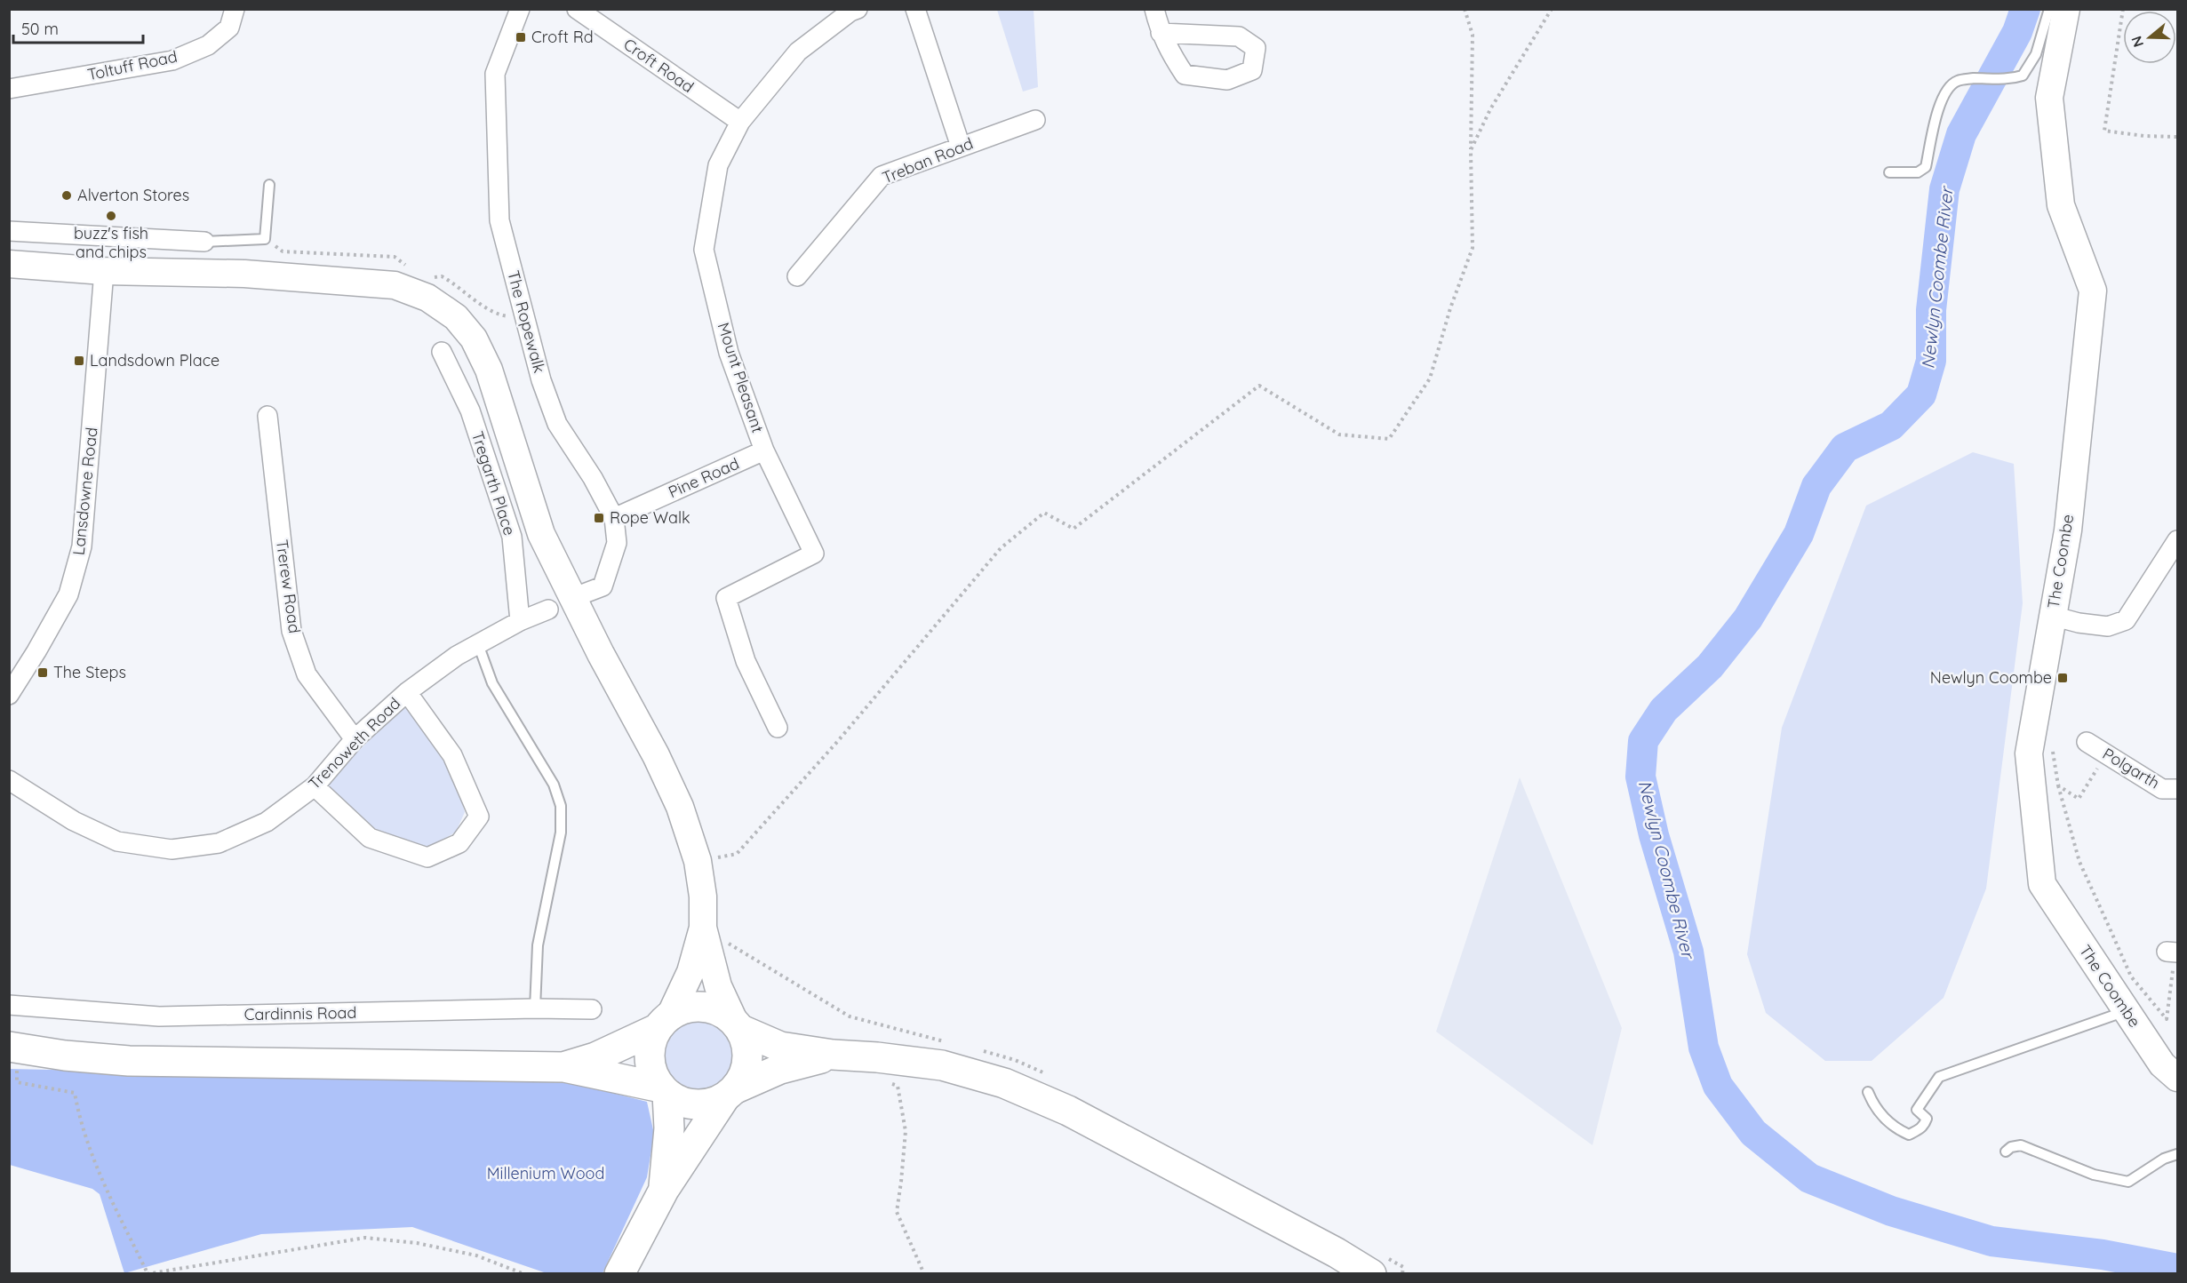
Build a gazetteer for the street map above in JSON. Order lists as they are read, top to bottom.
{
  "streets": {
    "street": [
      "Toltuff Road",
      "Croft Road",
      "Treban Road",
      "The Ropewalk",
      "Mount Pleasant",
      "Pine Road",
      "Tregarth Place",
      "Lansdowne Road",
      "The Coombe",
      "Trerew Road",
      "Trenoweth Road",
      "Polgarth",
      "Cardinnis Road"
    ]
  },
  "crossings": [
    ["Croft Road", "Mount Pleasant"],
    ["The Ropewalk", "Pine Road"],
    ["Mount Pleasant", "Pine Road"],
    ["Tregarth Place", "Trenoweth Road"],
    ["Trerew Road", "Trenoweth Road"]
  ],
  "water": ["Newlyn Coombe River"],
  "parks": ["Millenium Wood"],
  "places": {
    "transit": [
      "Croft Rd",
      "Landsdown Place",
      "Rope Walk",
      "The Steps",
      "Newlyn Coombe"
    ],
    "other": ["Alverton Stores", "buzz's fish and chips"]
  },
  "scale_bar": "50 m",
  "north": "left"
}
